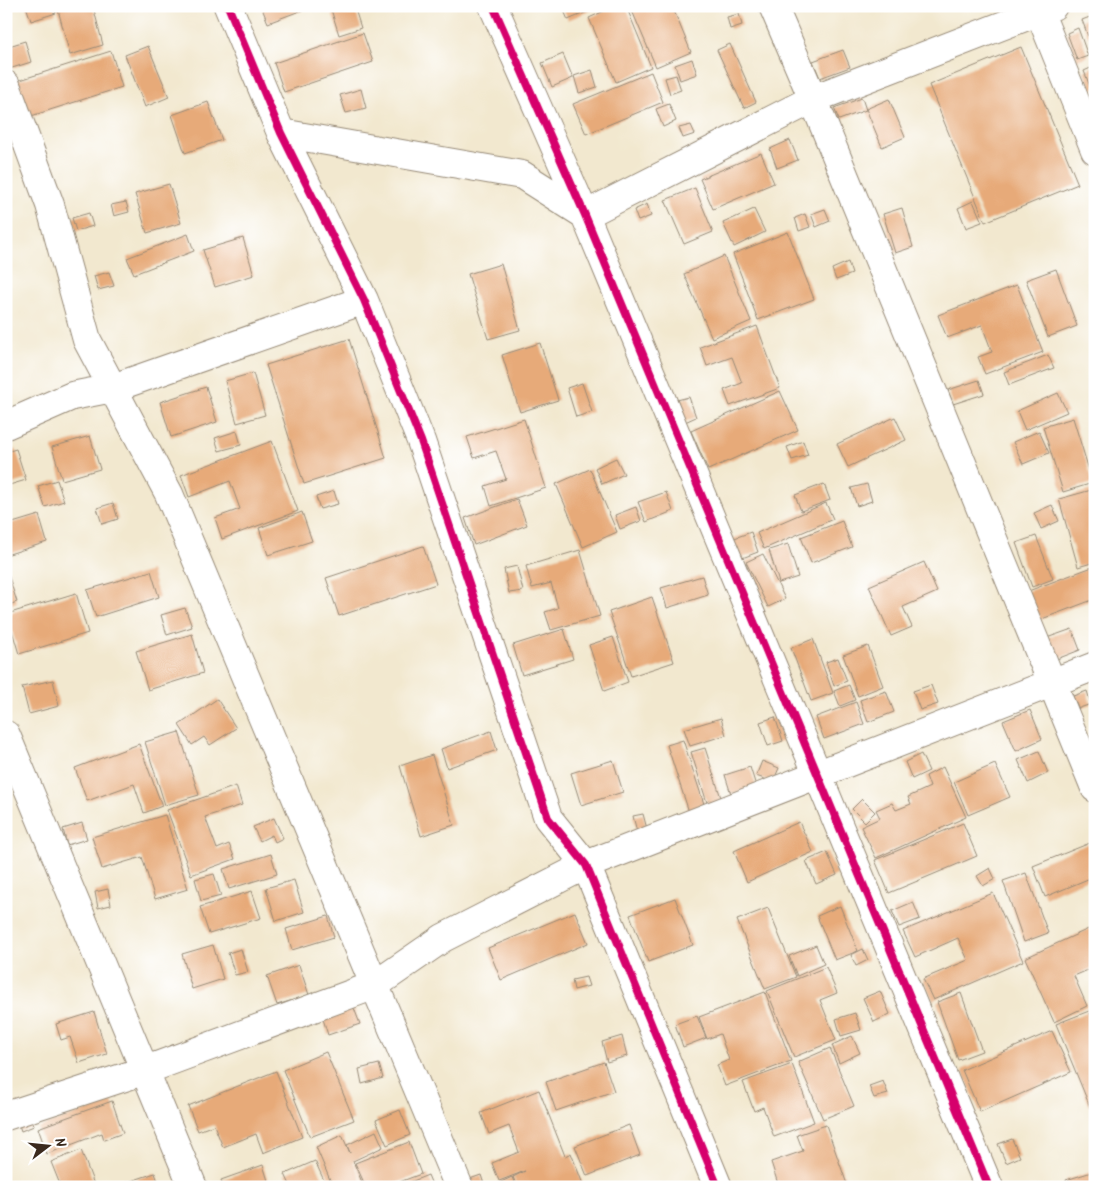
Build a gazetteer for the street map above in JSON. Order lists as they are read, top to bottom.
{
  "north": "right"
}
